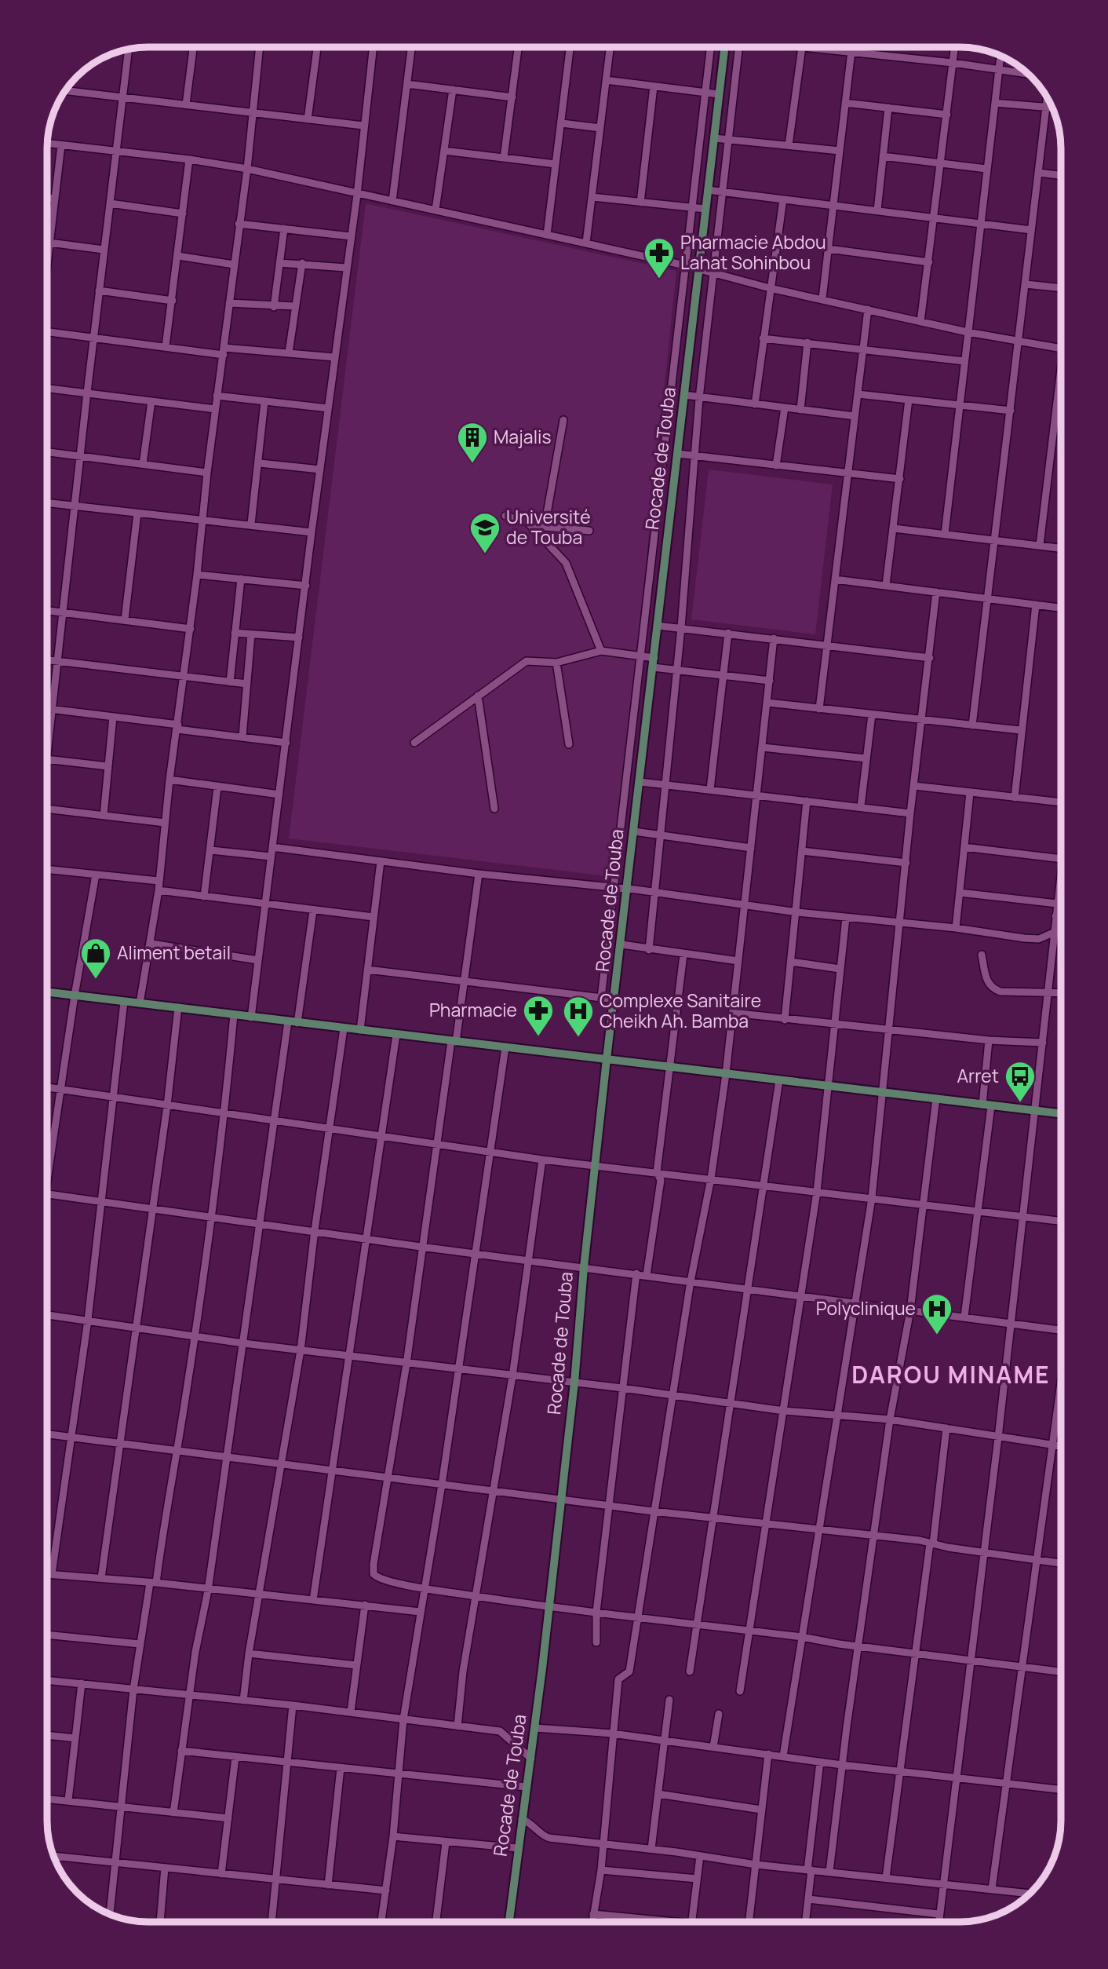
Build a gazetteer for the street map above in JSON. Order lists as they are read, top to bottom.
{
  "streets": {
    "main road": ["Rocade de Touba"]
  },
  "districts": ["DAROU MINAME"],
  "places": {
    "pharmacy": ["Pharmacie Abdou Lahat Sohinbou", "Pharmacie"],
    "building": ["Majalis"],
    "school or university": ["Université de Touba"],
    "shop": ["Aliment betail"],
    "hospital": ["Complexe Sanitaire Cheikh Ah. Bamba", "Polyclinique"],
    "bus stop": ["Arret"]
  }
}
